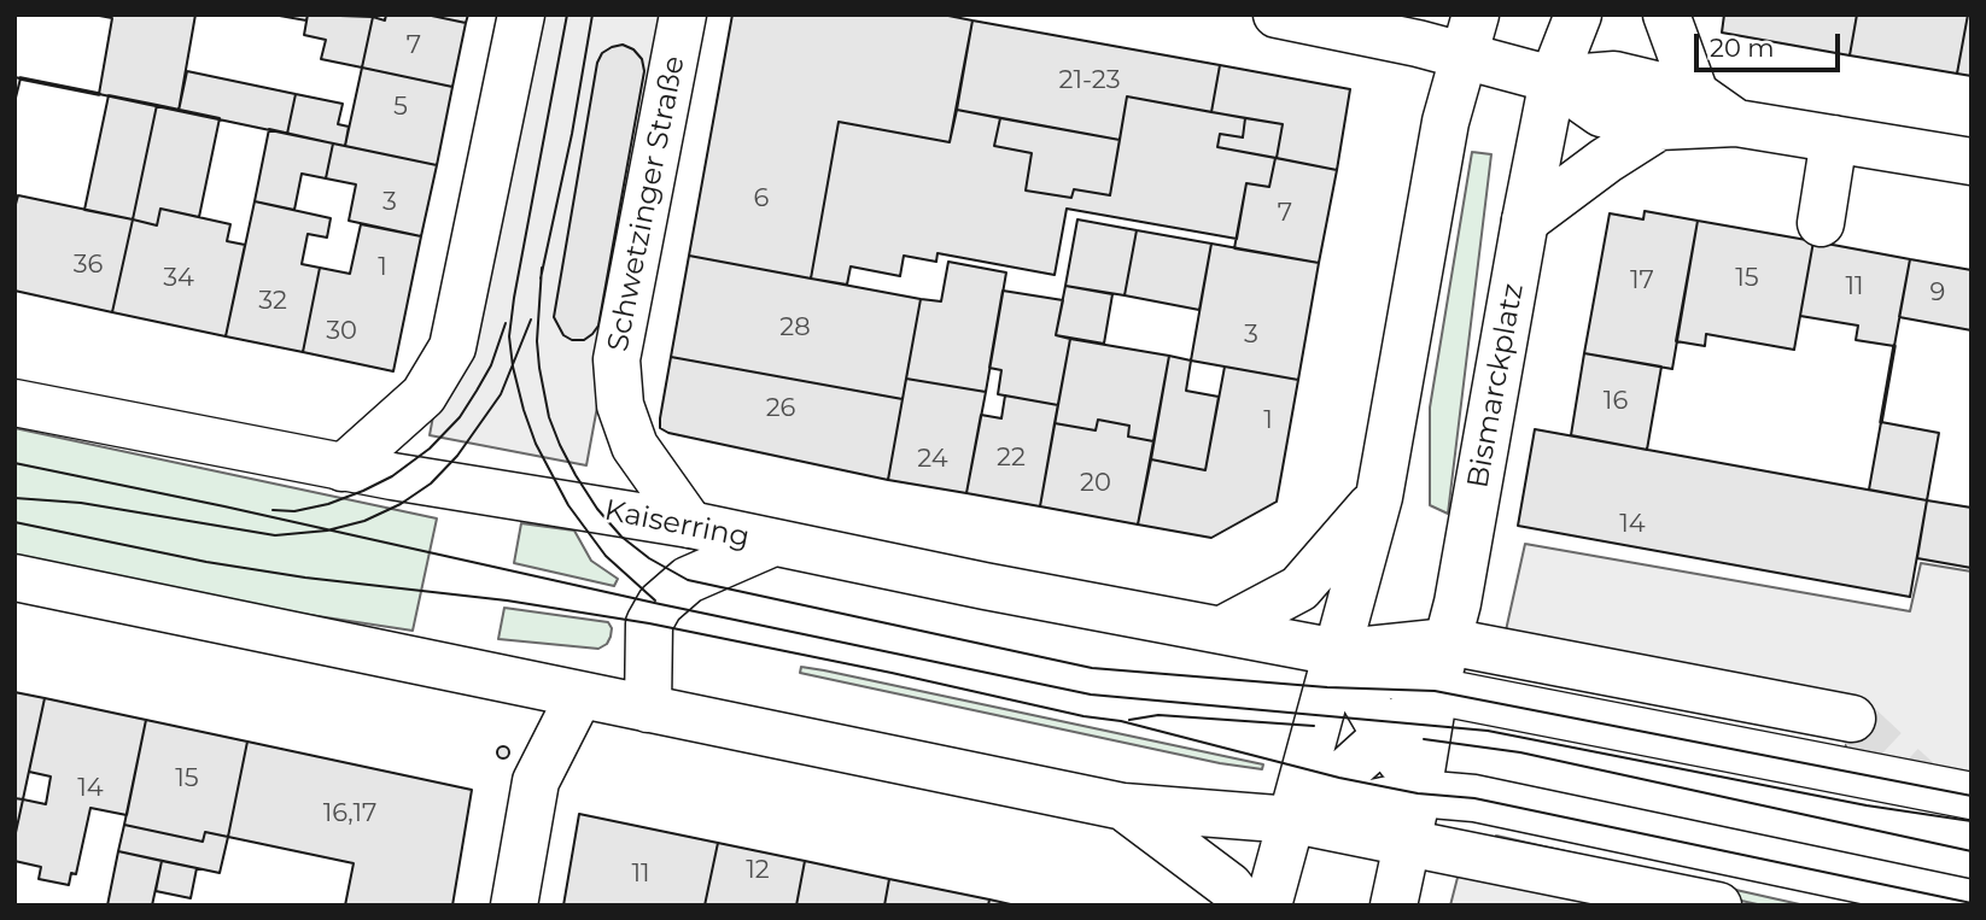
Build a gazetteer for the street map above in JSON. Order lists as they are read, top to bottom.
{
  "streets": {
    "main road": ["Schwetzinger Straße", "Bismarckplatz", "Kaiserring"]
  },
  "crossings": [
    ["Schwetzinger Straße", "Kaiserring"]
  ],
  "house_numbers": [
    "7",
    "21-23",
    "5",
    "6",
    "3",
    "7",
    "36",
    "1",
    "34",
    "15",
    "17",
    "11",
    "9",
    "32",
    "28",
    "30",
    "3",
    "16",
    "26",
    "1",
    "22",
    "24",
    "20",
    "14",
    "15",
    "14",
    "16,17",
    "12",
    "11"
  ],
  "scale_bar": "20 m"
}
